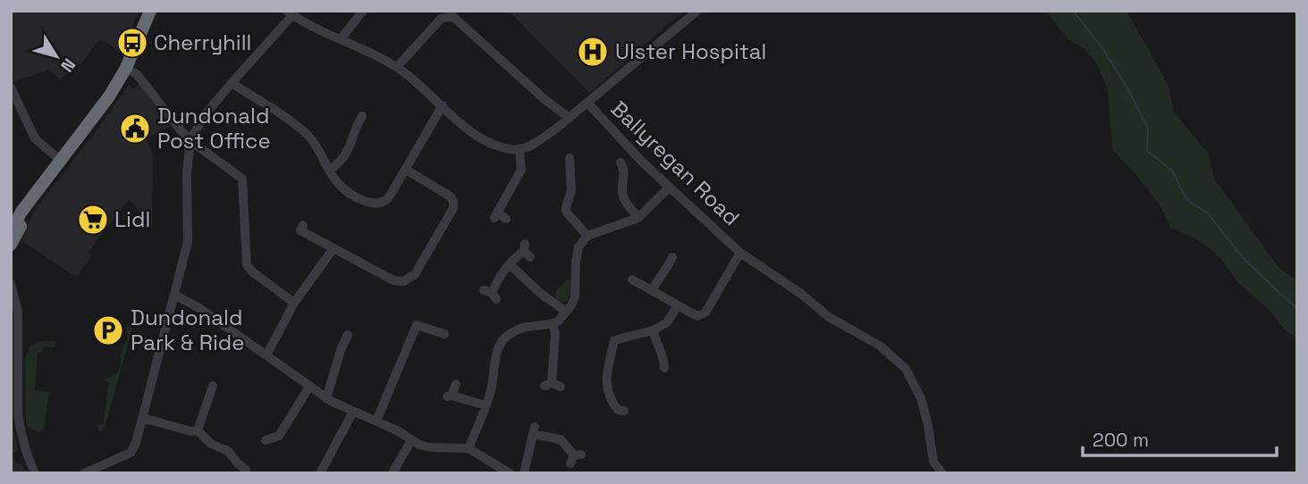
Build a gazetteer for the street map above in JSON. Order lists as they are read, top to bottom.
{
  "streets": {
    "street": ["Ballyregan Road"]
  },
  "places": {
    "bus stop": ["Cherryhill"],
    "hospital": ["Ulster Hospital"],
    "public building": ["Dundonald Post Office"],
    "supermarket": ["Lidl"],
    "parking": ["Dundonald Park & Ride"]
  },
  "scale_bar": "200 m",
  "north": "bottom right"
}
